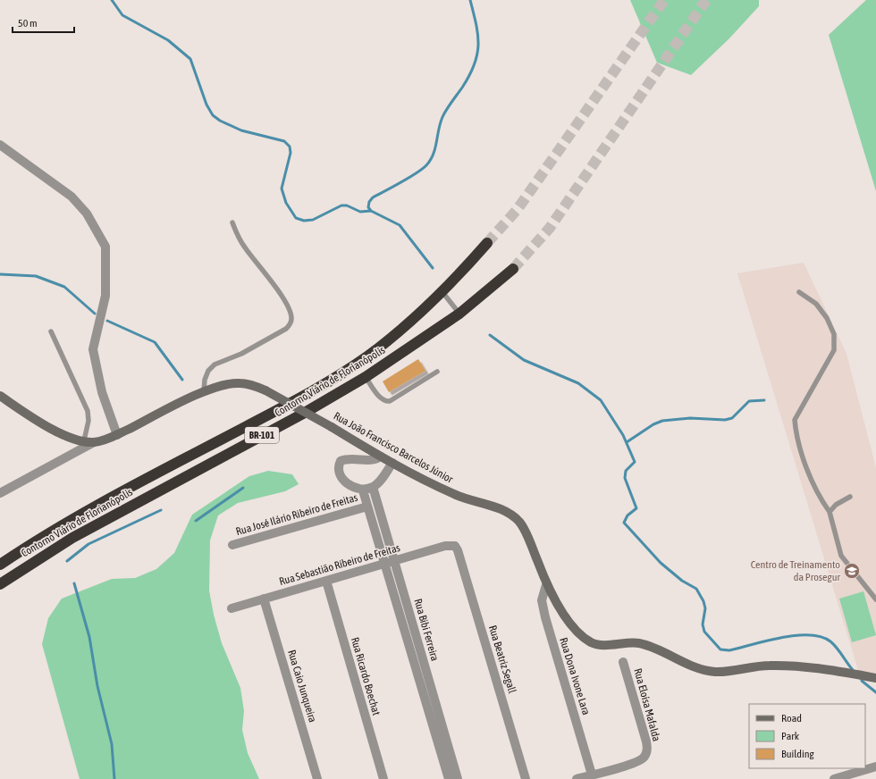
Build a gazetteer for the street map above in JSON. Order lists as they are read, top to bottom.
{
  "streets": {
    "highway": ["Contorno Viário de Florianópolis", "BR-101"],
    "street": [
      "Rua João Francisco Barcelos Júnior",
      "Rua José Ilário Ribeiro de Freitas",
      "Rua Sebastião Ribeiro de Freitas",
      "Rua Bibi Ferreira",
      "Rua Beatriz Segall",
      "Rua Ricardo Boechat",
      "Rua Dona Ivone Lara",
      "Rua Caio Junqueira",
      "Rua Eloísa Mafalda"
    ]
  },
  "crossings": [
    ["Rua João Francisco Barcelos Júnior", "Rua Dona Ivone Lara"],
    ["Rua José Ilário Ribeiro de Freitas", "Rua Bibi Ferreira"],
    ["Rua Sebastião Ribeiro de Freitas", "Rua Bibi Ferreira"],
    ["Rua Sebastião Ribeiro de Freitas", "Rua Beatriz Segall"],
    ["Rua Sebastião Ribeiro de Freitas", "Rua Ricardo Boechat"],
    ["Rua Sebastião Ribeiro de Freitas", "Rua Caio Junqueira"],
    ["Rua Dona Ivone Lara", "Rua Eloísa Mafalda"]
  ],
  "places": {
    "school or university": ["Centro de Treinamento da Prosegur"]
  },
  "legend": ["Road", "Park", "Building"],
  "scale_bar": "50 m"
}
